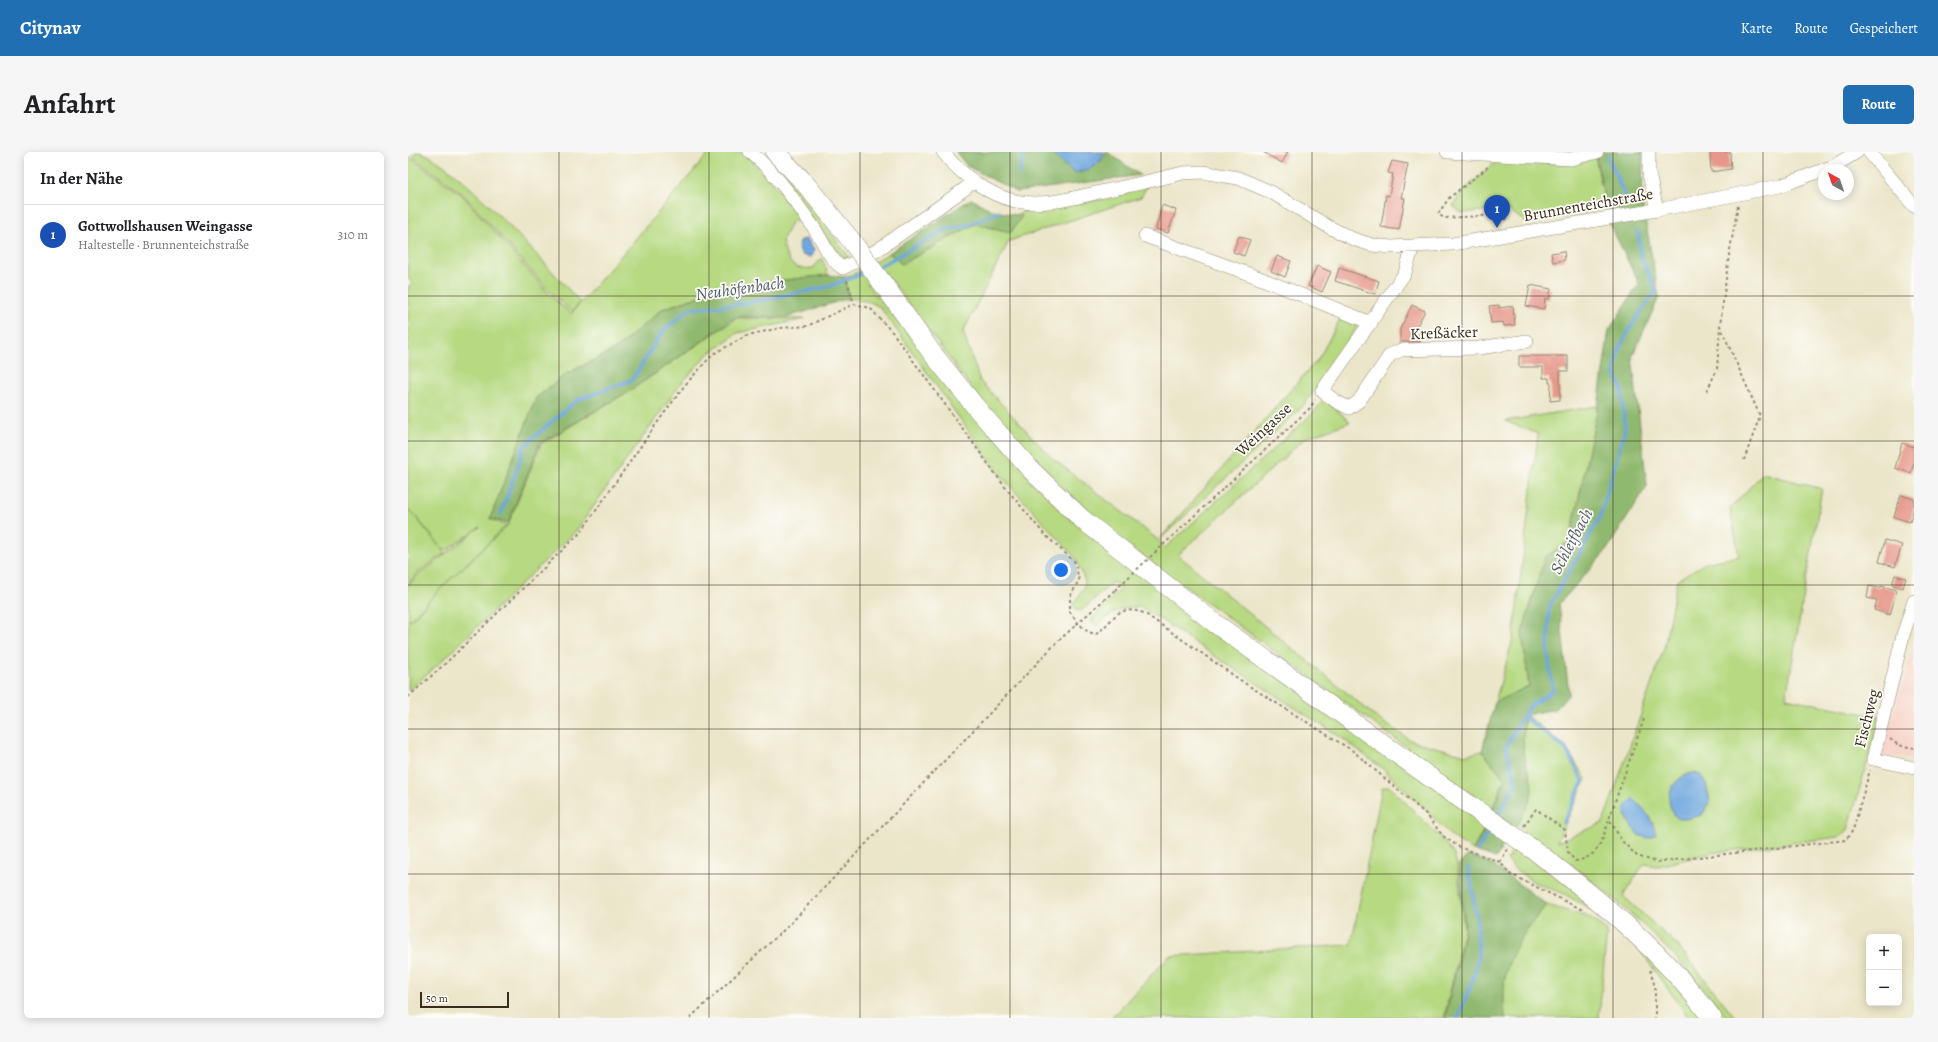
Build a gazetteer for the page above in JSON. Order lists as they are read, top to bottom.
{
  "streets": {
    "street": ["Brunnenteichstraße", "Kreßäcker", "Fischweg"],
    "path": ["Weingasse"]
  },
  "crossings": [
    ["Kreßäcker", "Weingasse"]
  ],
  "water": ["Neuhöfenbach", "Schleifbach"],
  "scale_bar": "50 m",
  "north": "top left",
  "page": {
    "header": "Citynav",
    "nav": ["Karte", "Route", "Gespeichert"],
    "title": "Anfahrt",
    "buttons": "Route",
    "heading": "In der Nähe",
    "pins": "1",
    "list": [
      {
        "mark": "1",
        "name": "Gottwollshausen Weingasse",
        "note": "Haltestelle · Brunnenteichstraße",
        "value": "310 m"
      }
    ],
    "map_buttons": ["+", "−"],
    "scale": "50 m"
  }
}
